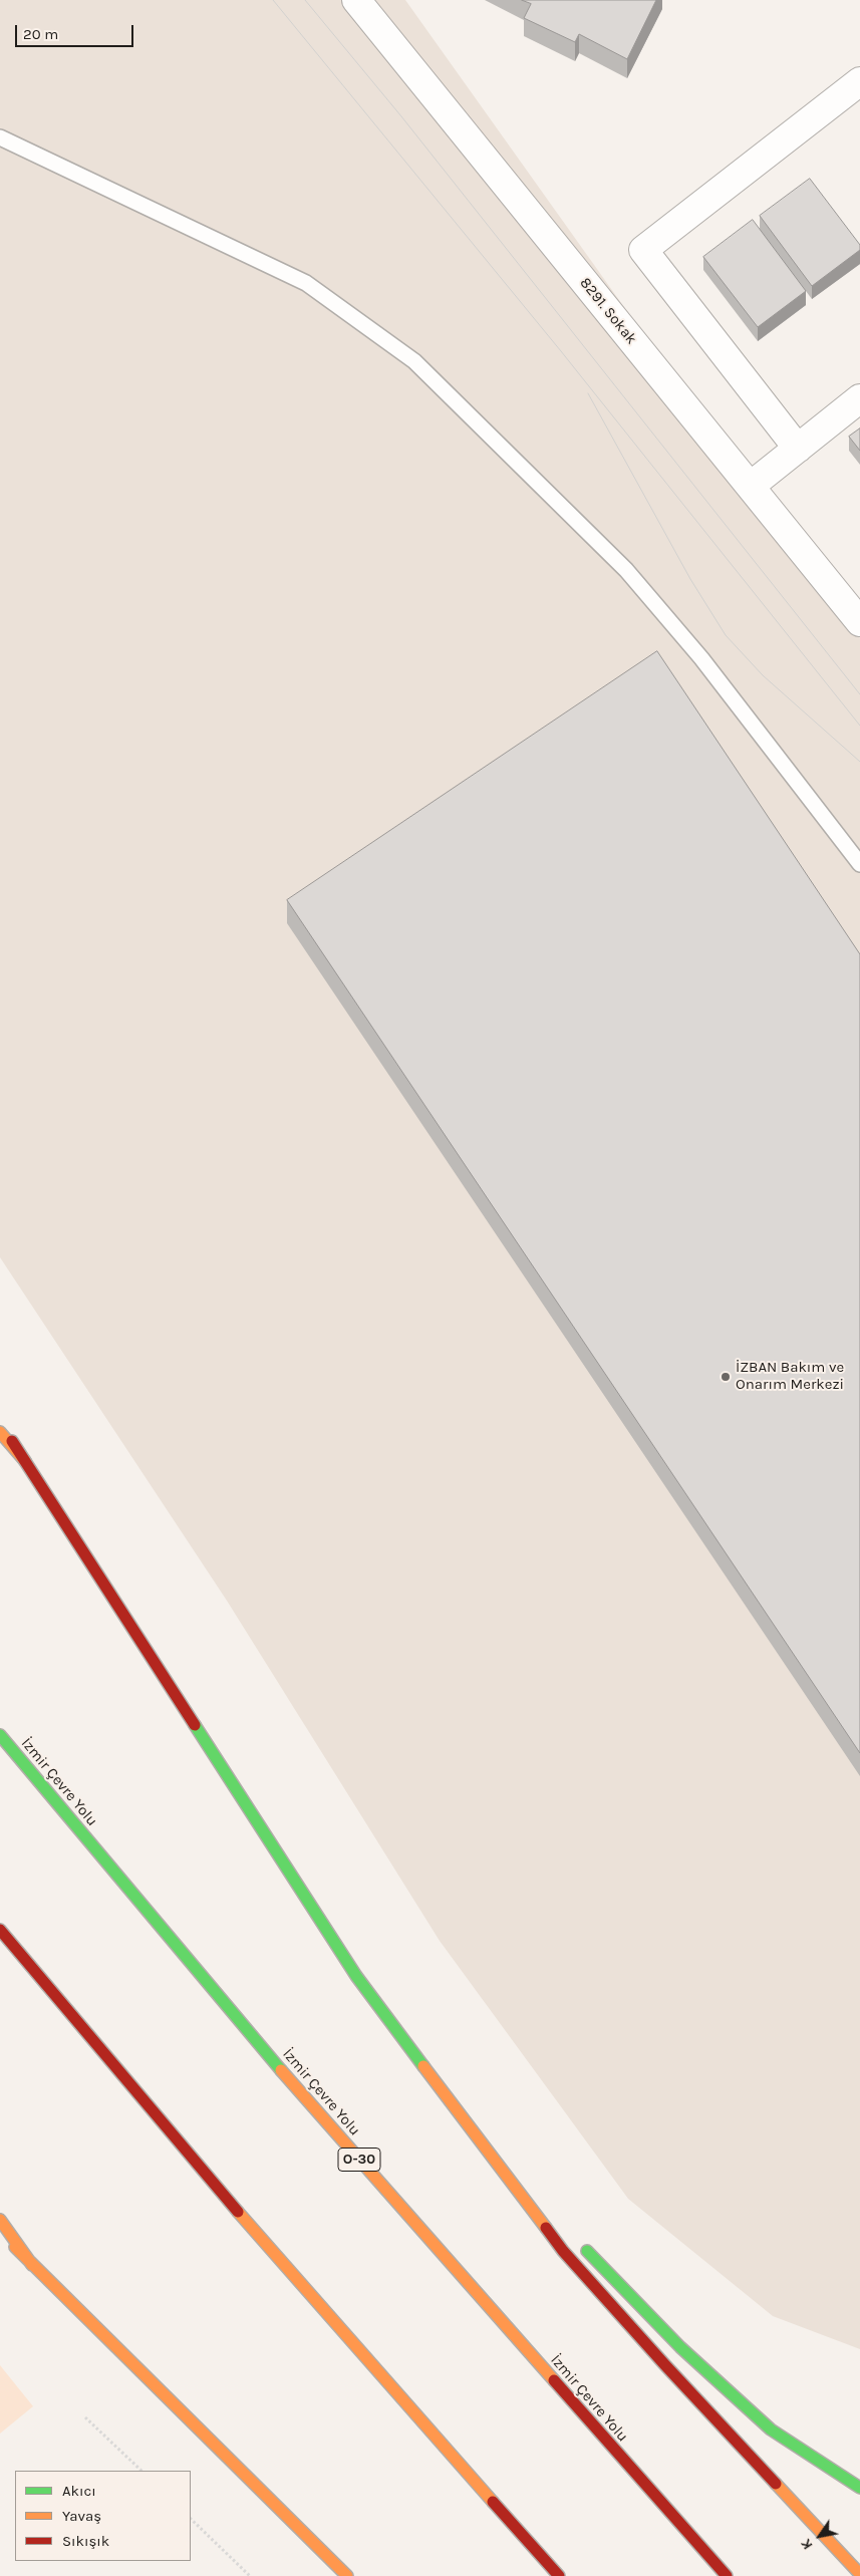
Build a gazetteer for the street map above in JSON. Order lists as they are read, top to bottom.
{
  "streets": {
    "main road": ["İzmir Çevre Yolu", "O-30"],
    "street": ["8291. Sokak"]
  },
  "places": ["İZBAN Bakım ve Onarım Merkezi"],
  "legend": ["Akıcı", "Yavaş", "Sıkışık"],
  "scale_bar": "20 m",
  "north": "bottom left"
}
